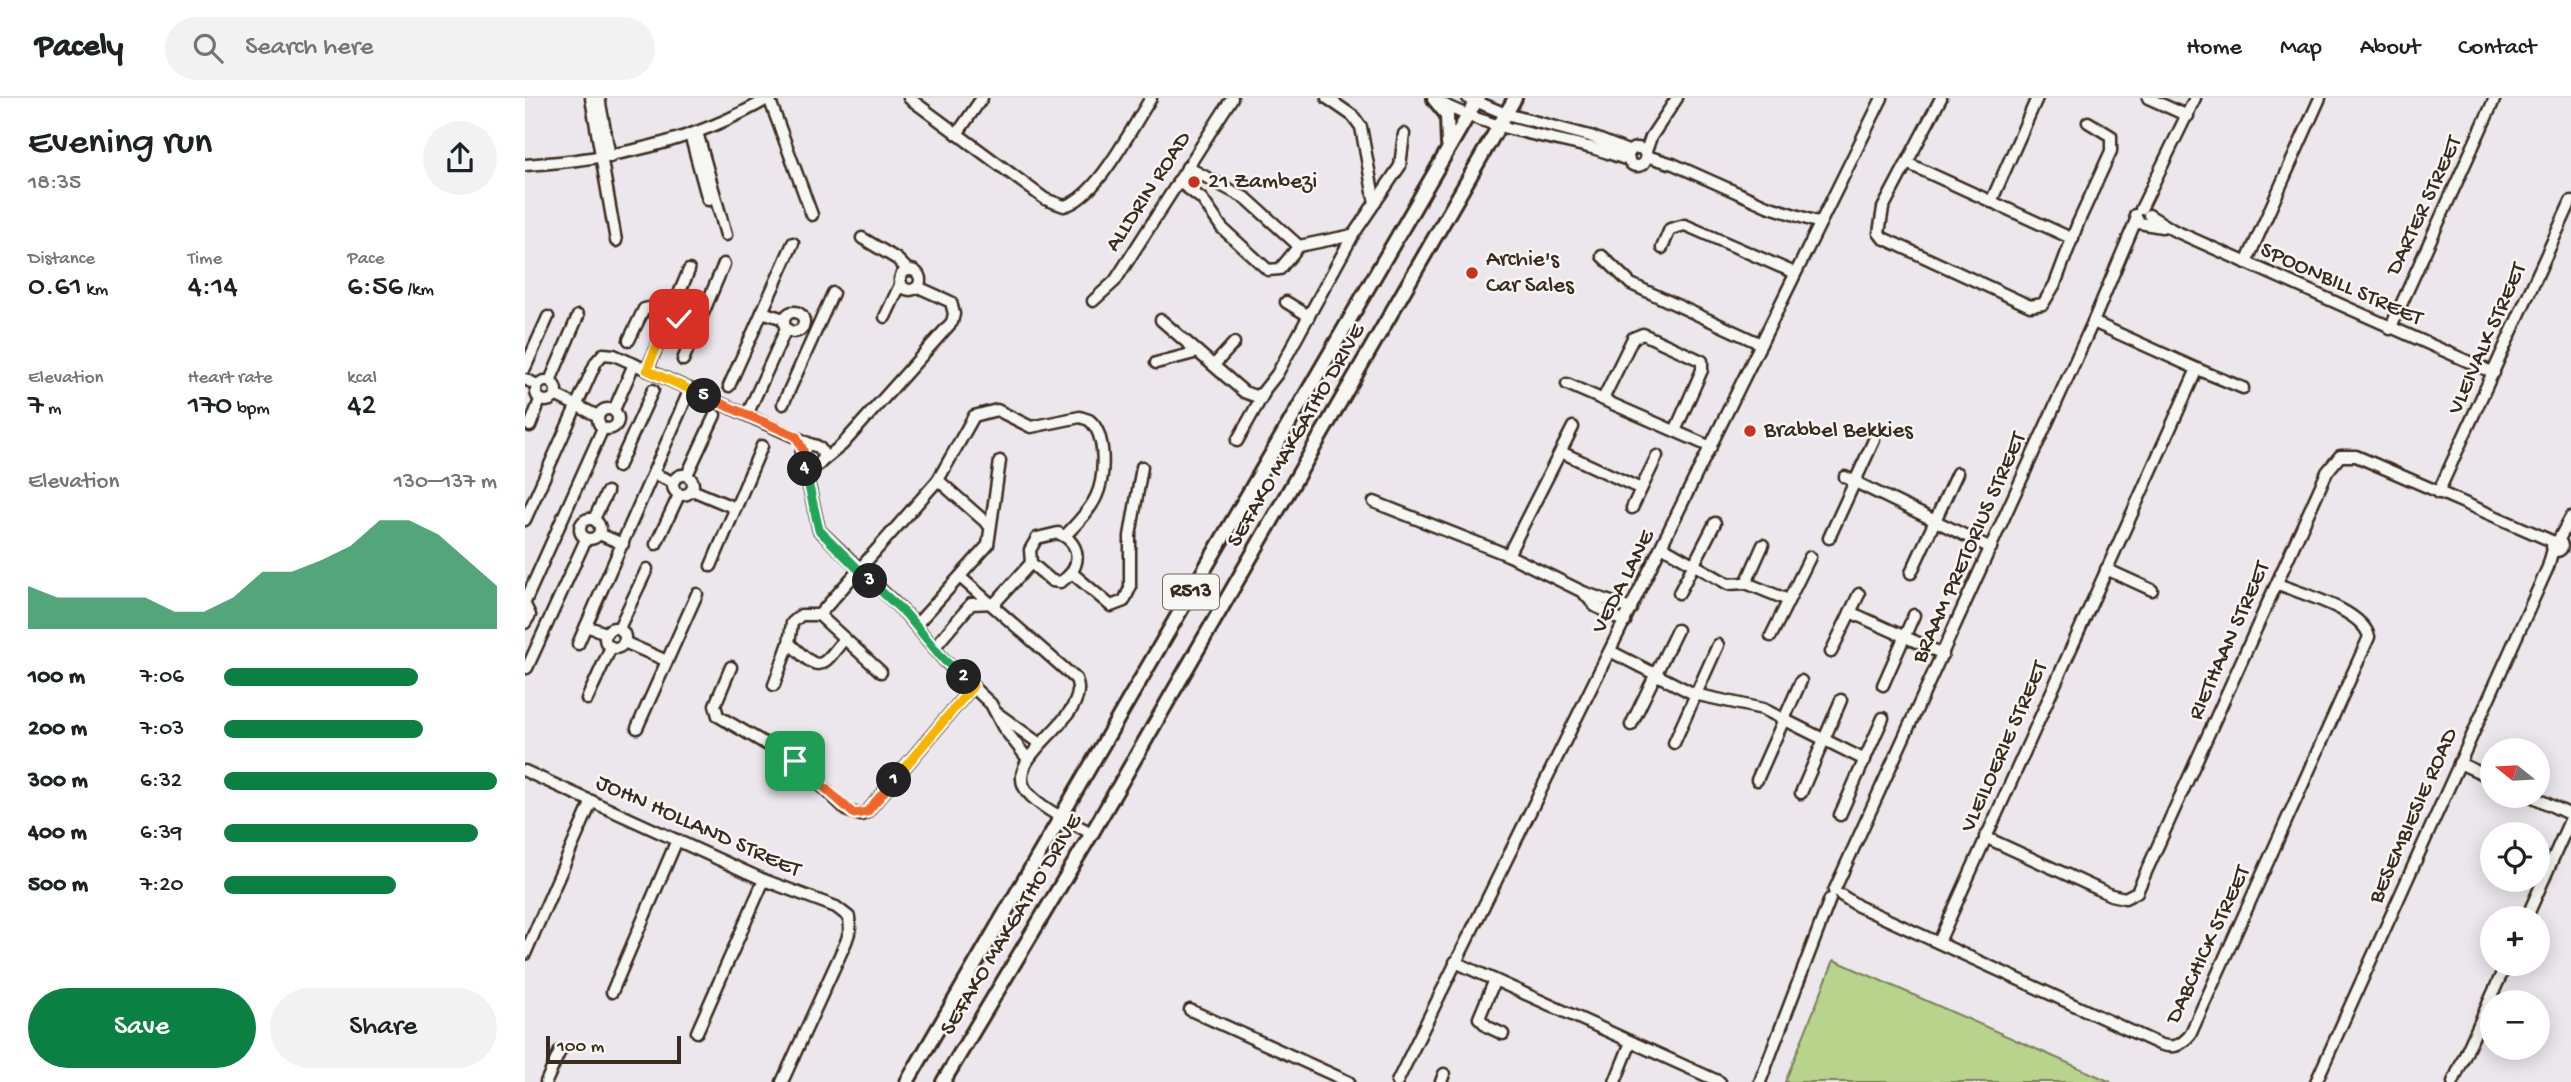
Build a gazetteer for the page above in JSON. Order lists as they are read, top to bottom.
{
  "streets": {
    "main road": ["SEFAKO MAKGATHO DRIVE", "R513"],
    "street": [
      "ALLDRIN ROAD",
      "DARTER STREET",
      "SPOONBILL STREET",
      "VLEIVALK STREET",
      "BRAAM PRETORIUS STREET",
      "VEDA LANE",
      "RIETHAAN STREET",
      "VLEILOERIE STREET",
      "BESEMBIESIE ROAD",
      "JOHN HOLLAND STREET",
      "DABCHICK STREET"
    ]
  },
  "crossings": [
    ["DARTER STREET", "SPOONBILL STREET"],
    ["SPOONBILL STREET", "VLEIVALK STREET"],
    ["SPOONBILL STREET", "BRAAM PRETORIUS STREET"],
    ["VLEIVALK STREET", "RIETHAAN STREET"],
    ["BRAAM PRETORIUS STREET", "DABCHICK STREET"],
    ["RIETHAAN STREET", "VLEILOERIE STREET"],
    ["RIETHAAN STREET", "BESEMBIESIE ROAD"],
    ["RIETHAAN STREET", "DABCHICK STREET"],
    ["VLEILOERIE STREET", "DABCHICK STREET"]
  ],
  "places": ["21 Zambezi", "Archie's Car Sales", "Brabbel Bekkies"],
  "scale_bar": "100 m",
  "north": "left",
  "page": {
    "header": "Pacely",
    "search": "Search here",
    "nav": [
      "Home",
      "Map",
      "About",
      "Contact"
    ],
    "heading": ["Evening run", "18:35"],
    "stats": [
      ["Distance", "0.61 km"],
      ["Time", "4:14"],
      ["Pace", "6:56 /km"],
      ["Elevation", "7 m"],
      ["Heart rate", "170 bpm"],
      ["kcal", "42"]
    ],
    "pins": [
      "5",
      "4",
      "3",
      "2",
      "1"
    ],
    "chart": ["Elevation", "130–137 m"],
    "list": [
      {
        "name": "100 m",
        "note": "7:06"
      },
      {
        "name": "200 m",
        "note": "7:03"
      },
      {
        "name": "300 m",
        "note": "6:32"
      },
      {
        "name": "400 m",
        "note": "6:39"
      },
      {
        "name": "500 m",
        "note": "7:20"
      }
    ],
    "map_buttons": ["+", "−"],
    "buttons": ["Save", "Share"],
    "scale": "100 m"
  }
}
